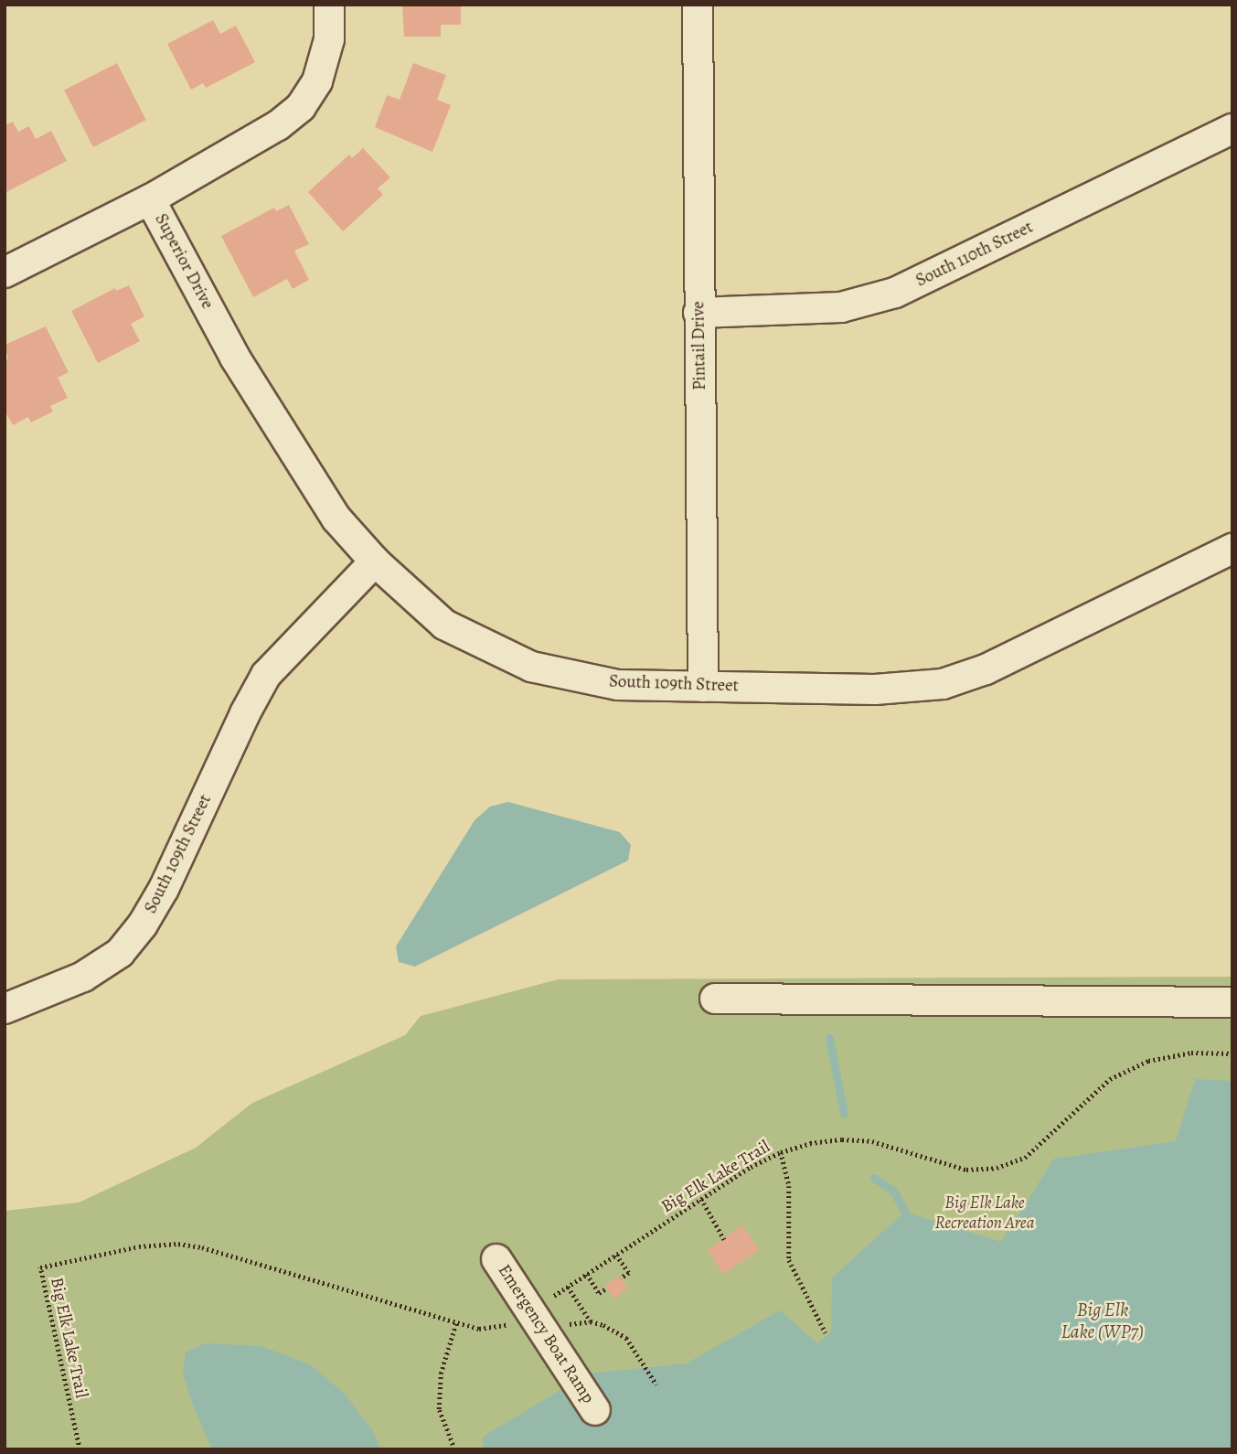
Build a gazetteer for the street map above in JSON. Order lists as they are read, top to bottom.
{
  "streets": {
    "street": [
      "South 110th Street",
      "Superior Drive",
      "Pintail Drive",
      "South 109th Street",
      "Emergency Boat Ramp"
    ],
    "path": ["Big Elk Lake Trail"]
  },
  "crossings": [
    ["South 110th Street", "Pintail Drive"],
    ["Superior Drive", "South 109th Street"],
    ["Pintail Drive", "South 109th Street"]
  ],
  "water": ["Big Elk Lake (WP7)"],
  "parks": ["Big Elk Lake Recreation Area"]
}
